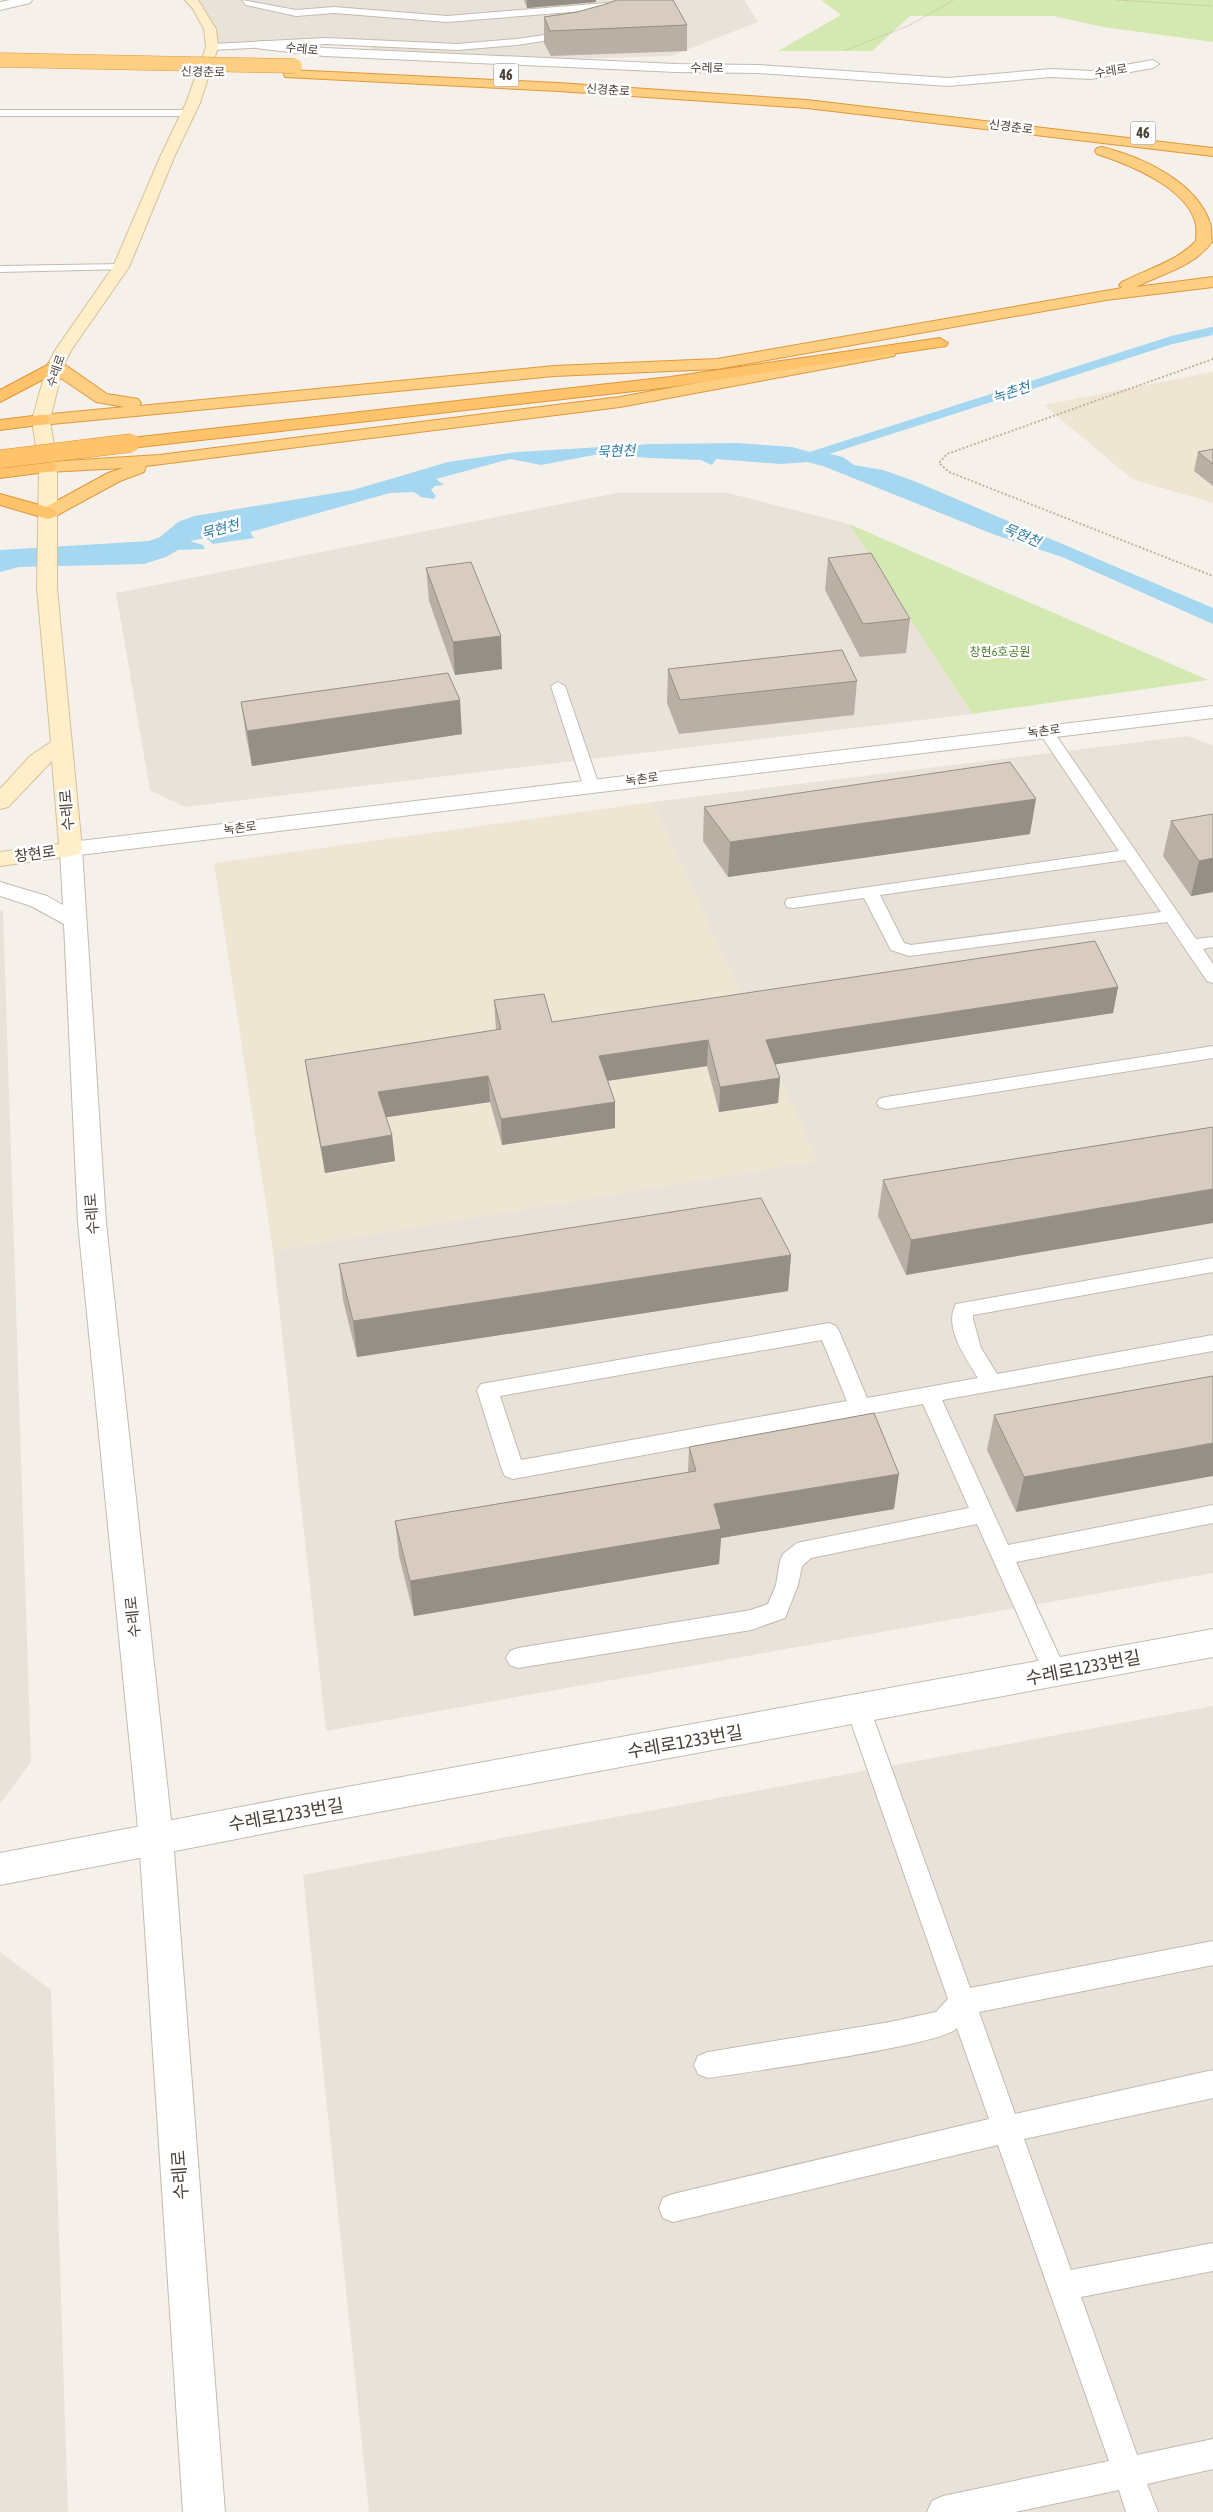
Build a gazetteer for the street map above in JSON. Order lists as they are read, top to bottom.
{
  "streets": {
    "highway": ["신경춘로", "46"],
    "main road": ["수레로", "창현로"],
    "street": ["녹촌로", "수레로1233번길"]
  },
  "crossings": [
    ["수레로", "녹촌로"],
    ["수레로", "창현로"],
    ["수레로", "수레로1233번길"],
    ["녹촌로", "창현로"]
  ],
  "water": ["녹촌천", "묵현천"],
  "parks": ["창현6호공원"]
}
